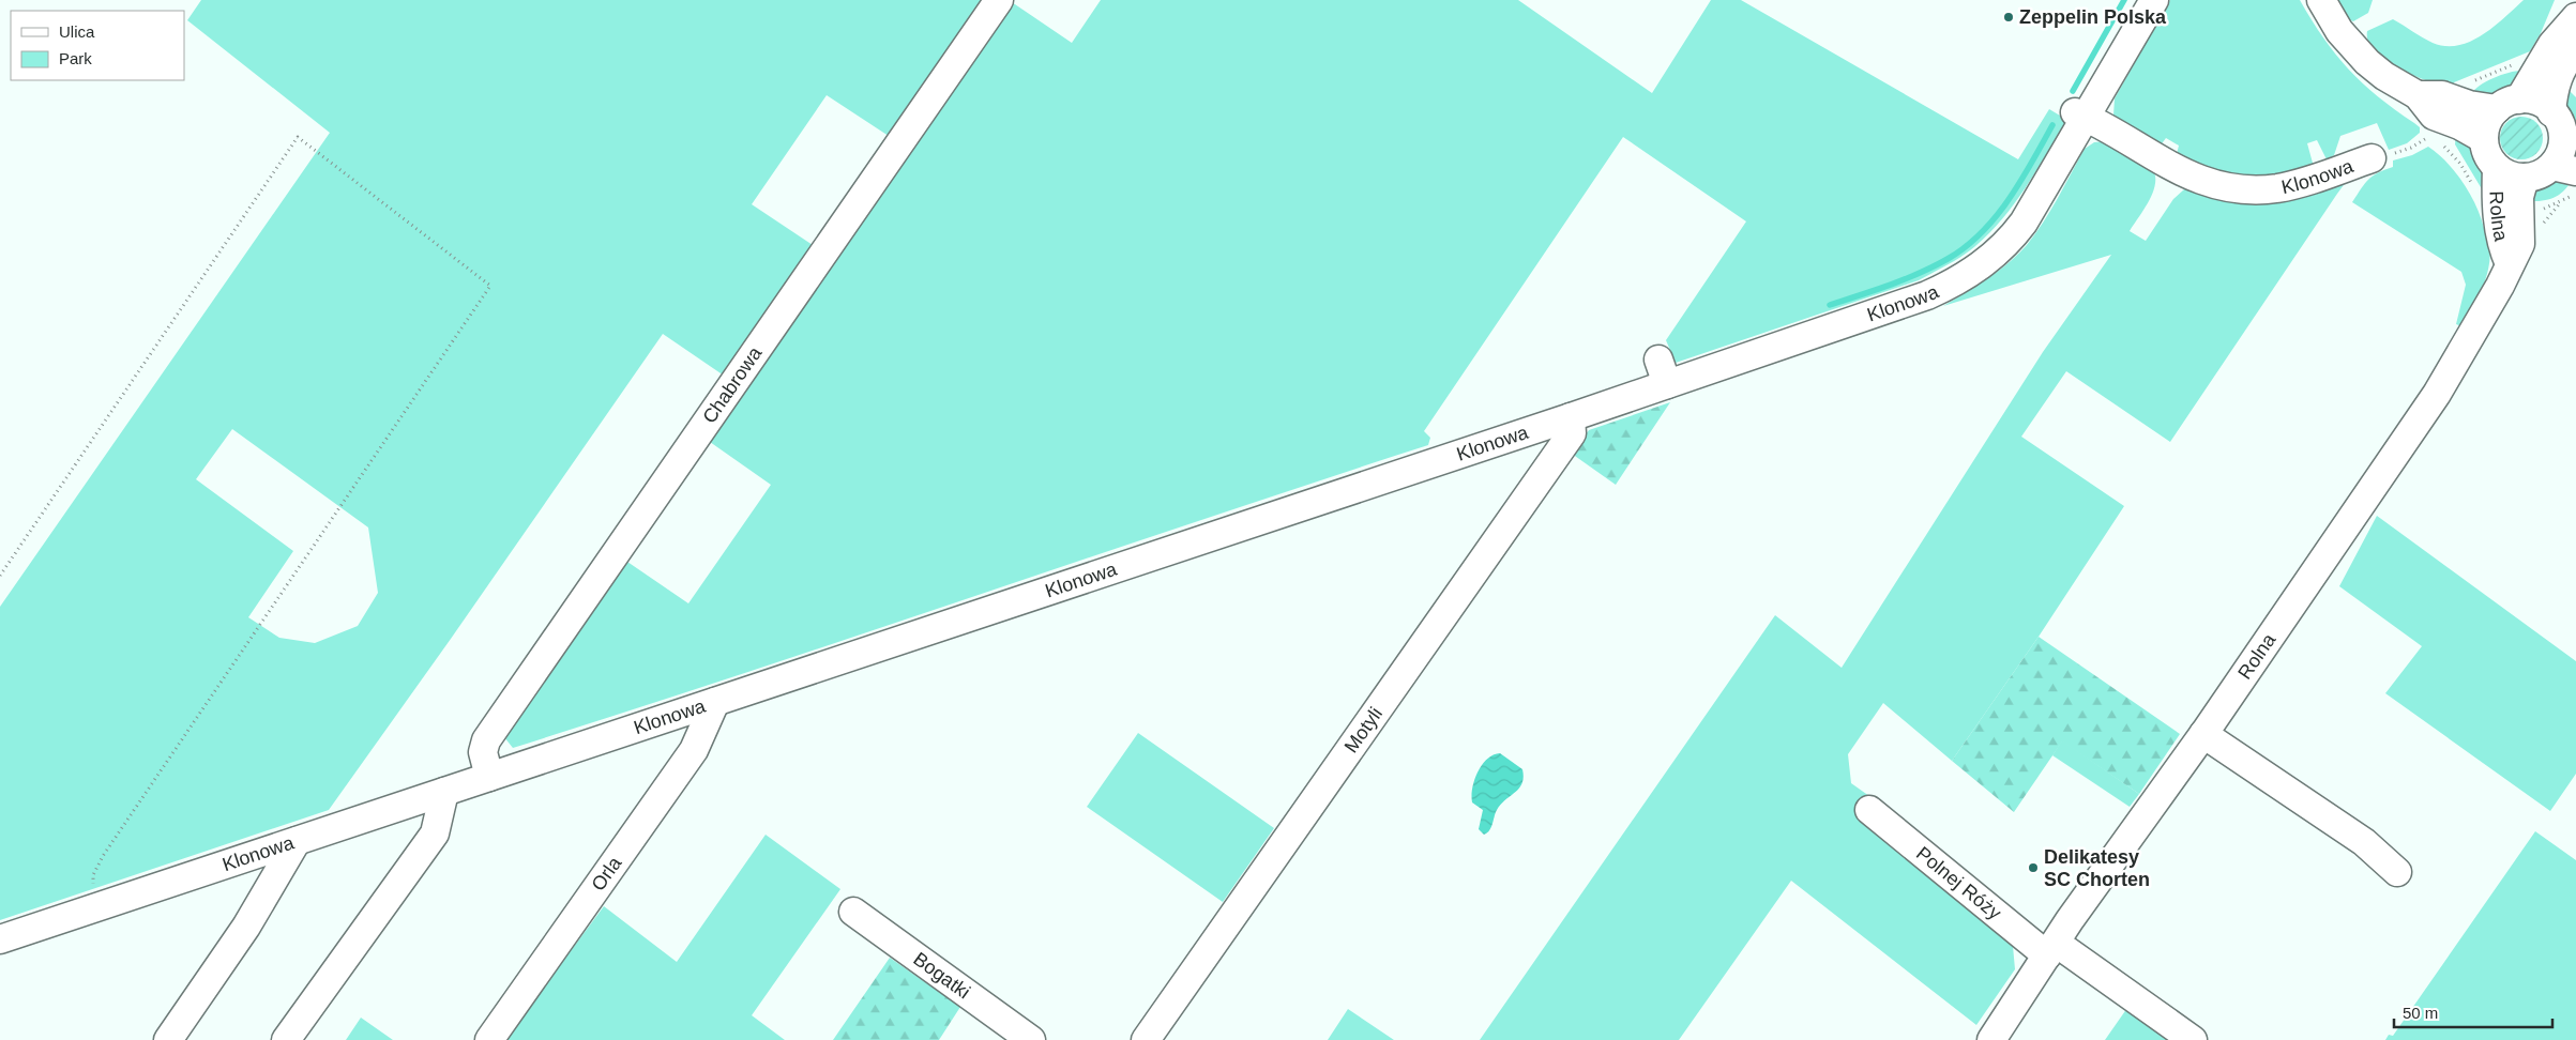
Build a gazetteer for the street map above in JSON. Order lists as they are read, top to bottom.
{
  "streets": {
    "street": [
      "Klonowa",
      "Rolna",
      "Chabrowa",
      "Motyli",
      "Orla",
      "Polnej Róży",
      "Bogatki"
    ]
  },
  "crossings": [
    ["Klonowa", "Chabrowa"],
    ["Klonowa", "Motyli"],
    ["Klonowa", "Orla"],
    ["Rolna", "Polnej Róży"]
  ],
  "places": ["Zeppelin Polska", "Delikatesy SC Chorten"],
  "legend": ["Ulica", "Park"],
  "scale_bar": "50 m"
}
